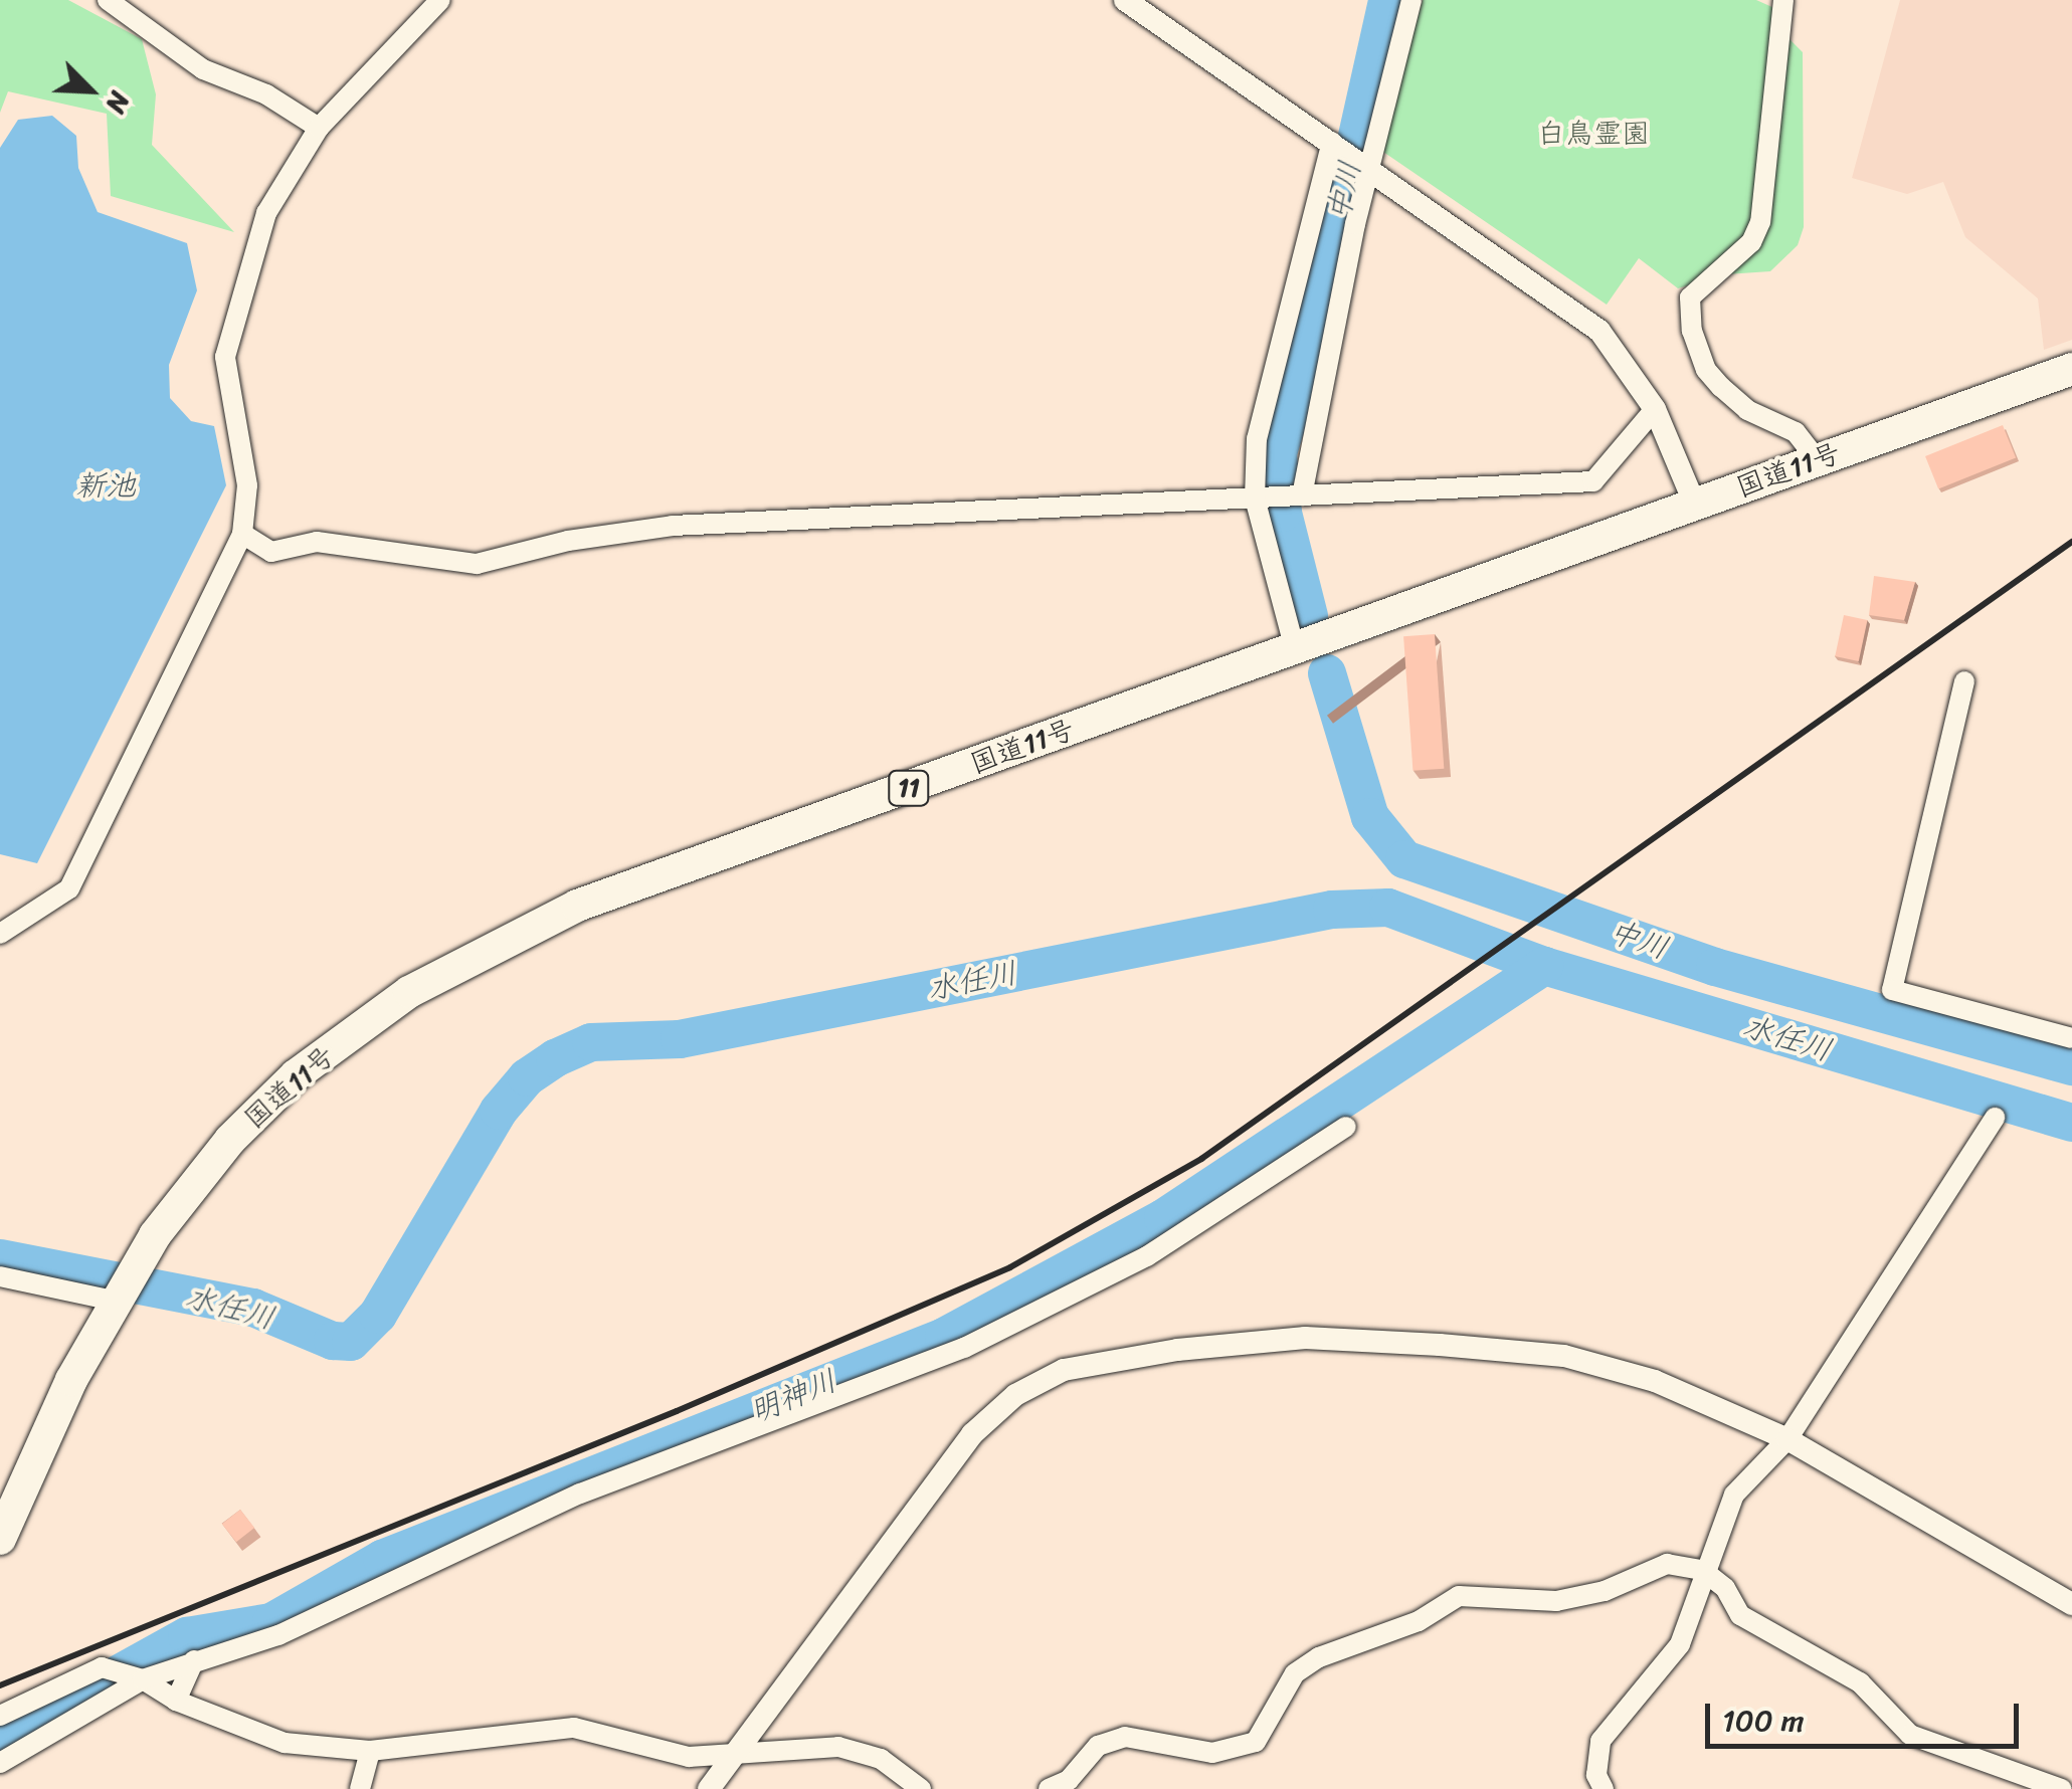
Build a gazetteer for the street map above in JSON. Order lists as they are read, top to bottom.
{
  "streets": {
    "highway": ["国道11号", "11"]
  },
  "water": [
    "中川",
    "新池",
    "水任川",
    "明神川"
  ],
  "parks": ["白鳥霊園"],
  "scale_bar": "100 m",
  "north": "bottom right"
}
